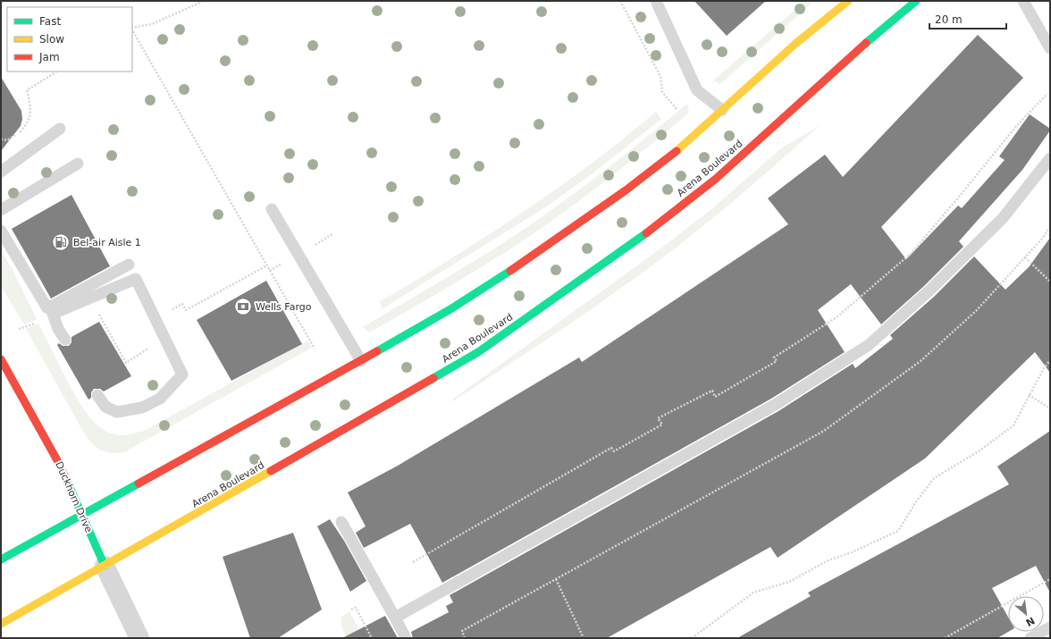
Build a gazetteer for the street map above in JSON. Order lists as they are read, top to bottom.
{
  "streets": {
    "main road": ["Arena Boulevard", "Duckhorn Drive"]
  },
  "crossings": [
    ["Arena Boulevard", "Duckhorn Drive"]
  ],
  "places": {
    "fuel station": ["Bel-air Aisle 1"],
    "bank": ["Wells Fargo"]
  },
  "legend": ["Fast", "Slow", "Jam"],
  "scale_bar": "20 m",
  "north": "bottom right"
}
